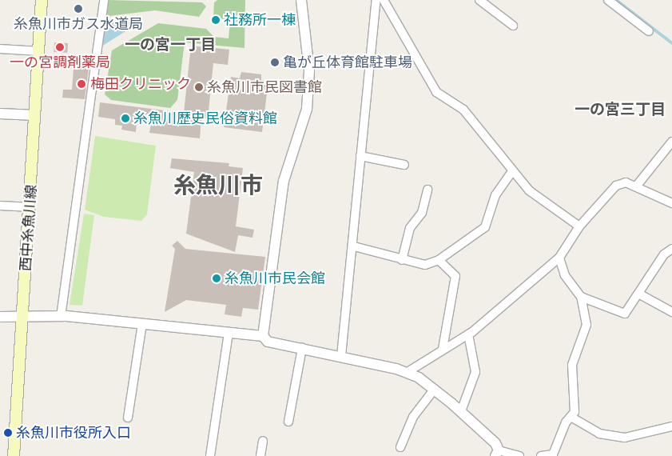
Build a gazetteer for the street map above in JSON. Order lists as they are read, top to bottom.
{
  "streets": {
    "main road": ["西中糸魚川線"]
  },
  "districts": ["一の宮一丁目", "一の宮三丁目", "糸魚川市"],
  "places": [
    "糸魚川市ガス水道局",
    "社務所一棟",
    "一の宮調剤薬局",
    "亀が丘体育館駐車場",
    "梅田クリニック",
    "糸魚川市民図書館",
    "糸魚川歴史民俗資料館",
    "糸魚川市民会館",
    "糸魚川市役所入口"
  ]
}
